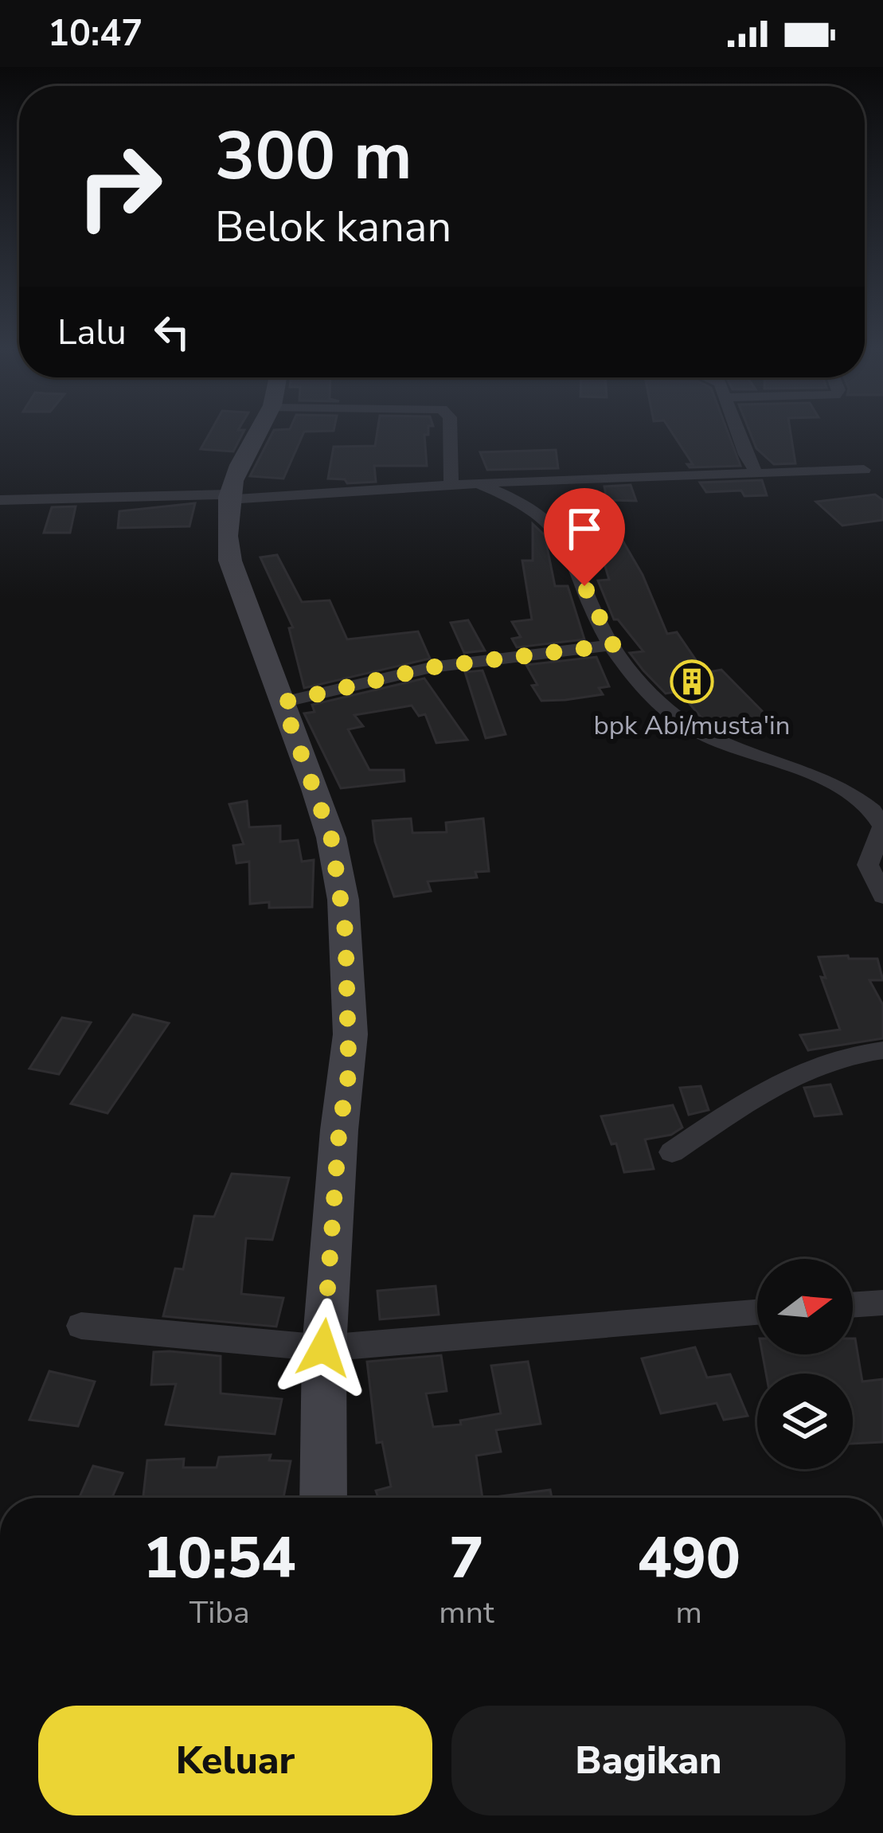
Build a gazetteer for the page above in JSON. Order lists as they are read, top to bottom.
{
  "places": {
    "building": ["bpk Abi/musta'in"]
  },
  "north": "right",
  "page": {
    "status": "10:47",
    "turn": ["300 m", "Belok kanan"],
    "then": "Lalu",
    "eta": [
      "10:54",
      "Tiba",
      "7",
      "mnt",
      "490",
      "m"
    ],
    "buttons": ["Keluar", "Bagikan"]
  }
}
